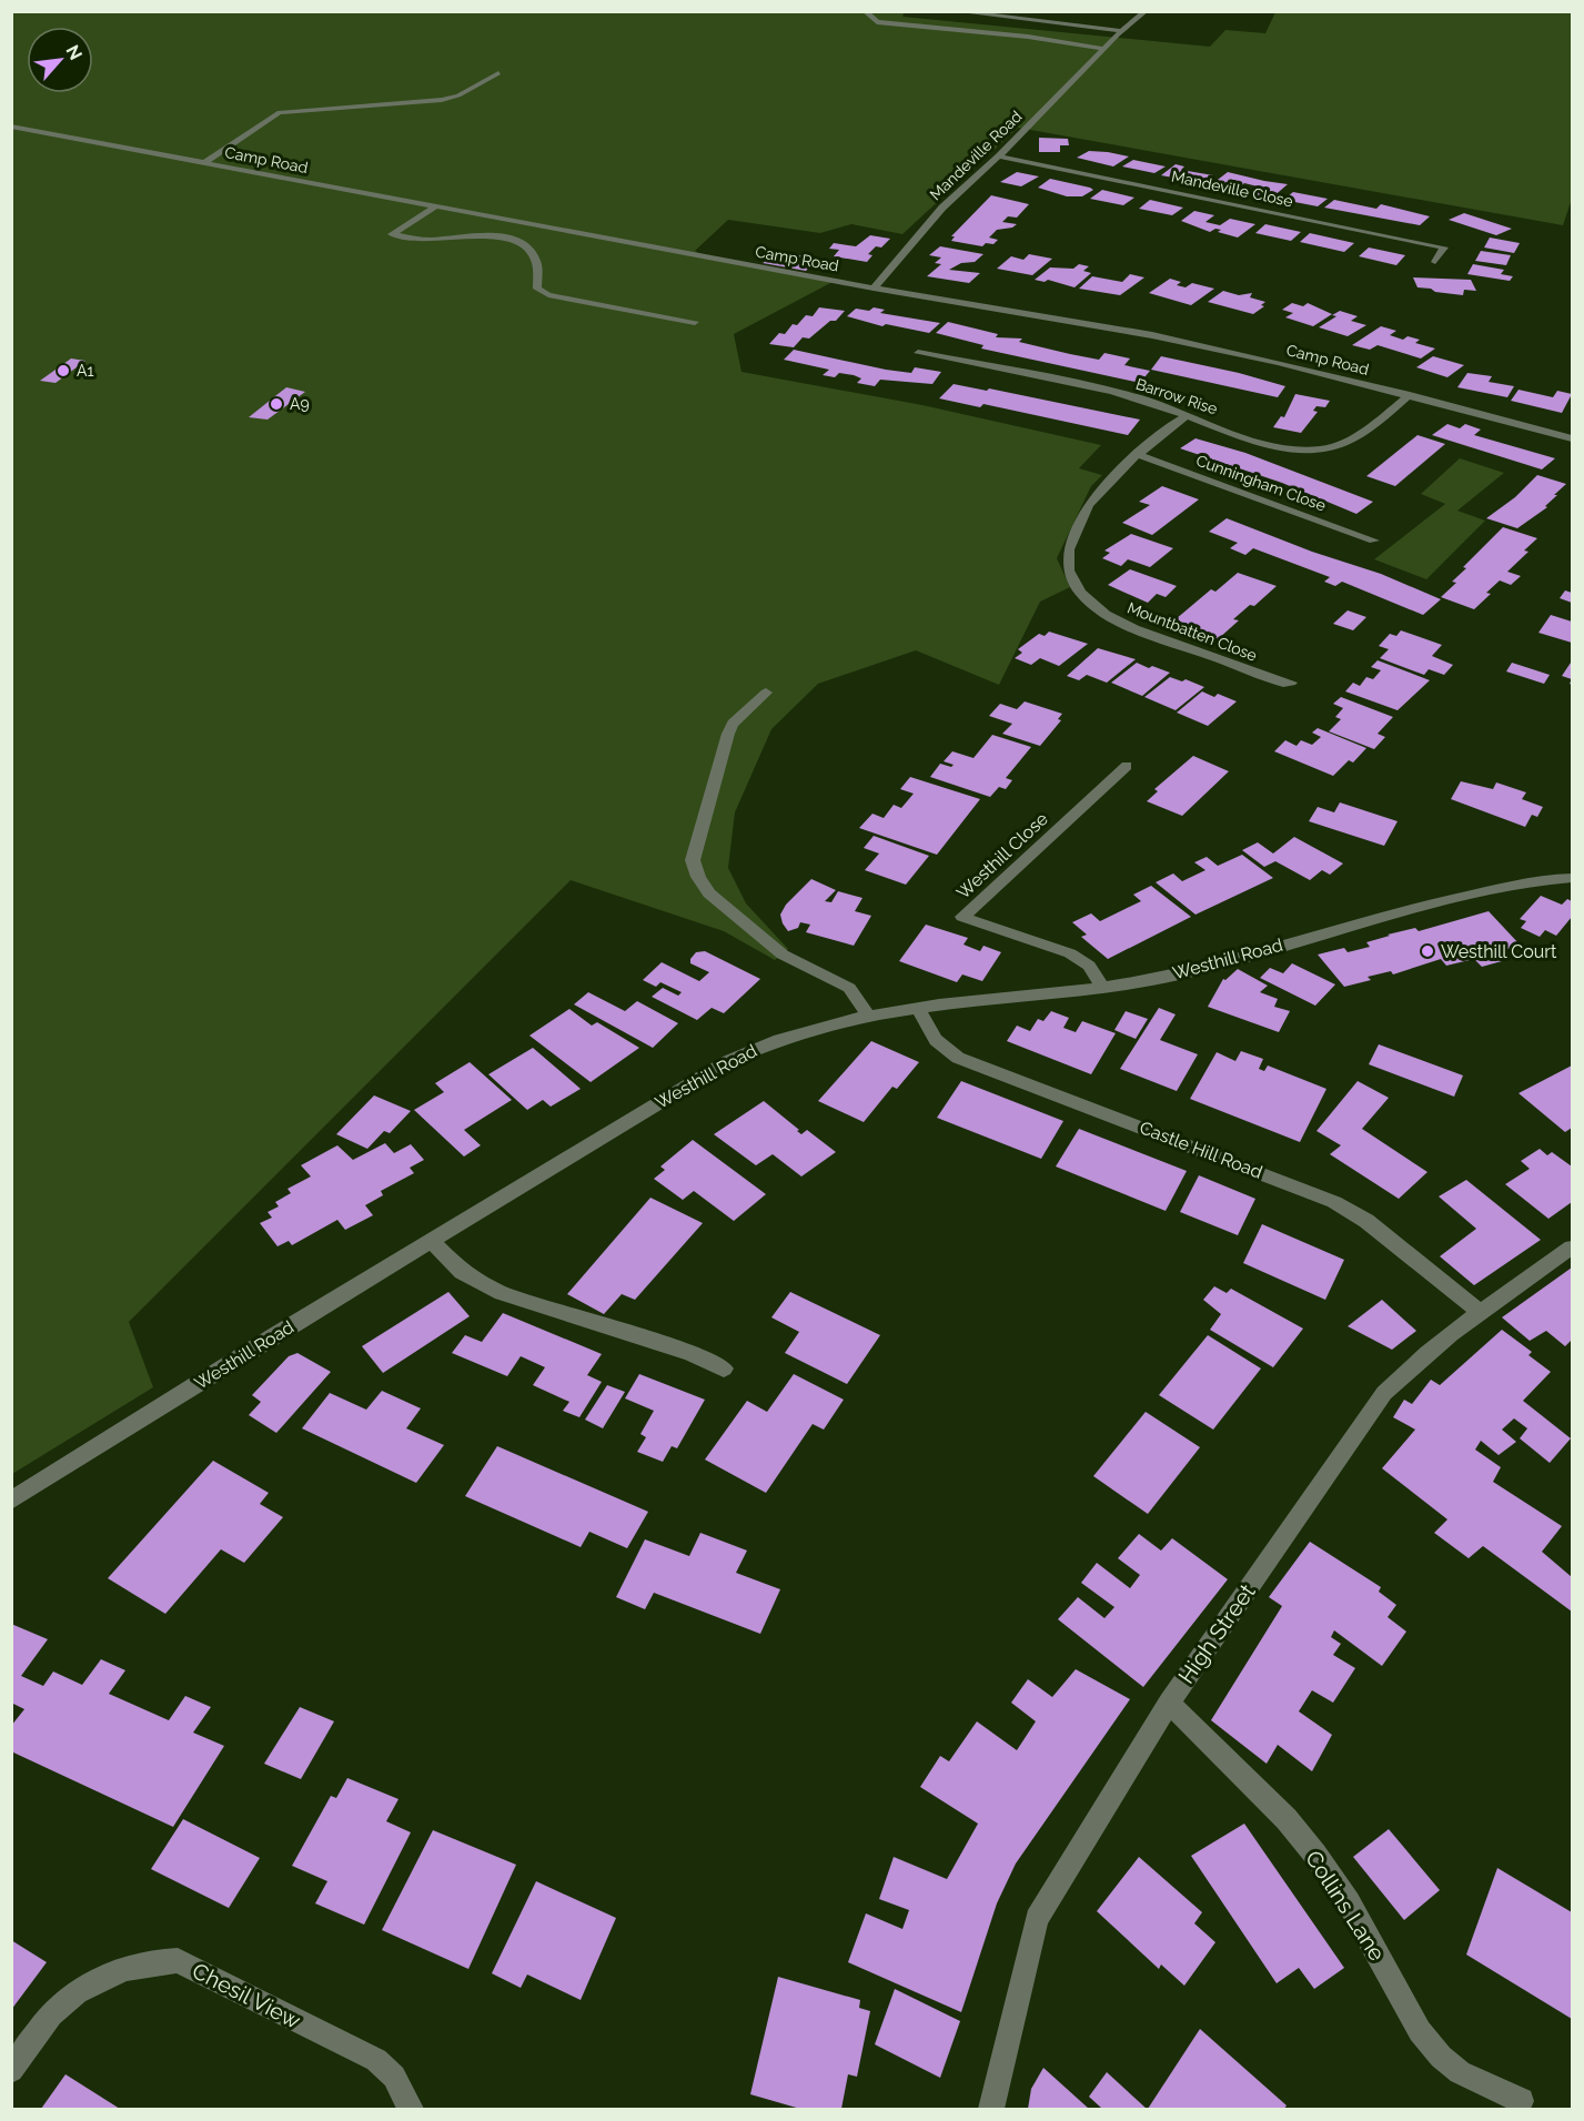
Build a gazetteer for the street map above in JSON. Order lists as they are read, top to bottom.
{
  "streets": {
    "street": [
      "Mandeville Road",
      "Camp Road",
      "Mandeville Close",
      "Barrow Rise",
      "Cunningham Close",
      "Mountbatten Close",
      "Westhill Close",
      "Westhill Road",
      "Castle Hill Road",
      "High Street",
      "Collins Lane",
      "Chesil View"
    ]
  },
  "crossings": [
    ["Mandeville Road", "Camp Road"],
    ["Mandeville Road", "Mandeville Close"],
    ["Camp Road", "Barrow Rise"],
    ["Barrow Rise", "Mountbatten Close"],
    ["Cunningham Close", "Mountbatten Close"],
    ["Westhill Close", "Westhill Road"],
    ["Westhill Road", "Castle Hill Road"],
    ["Castle Hill Road", "High Street"],
    ["High Street", "Collins Lane"]
  ],
  "places": ["A1", "A9", "Westhill Court"],
  "north": "top right"
}
